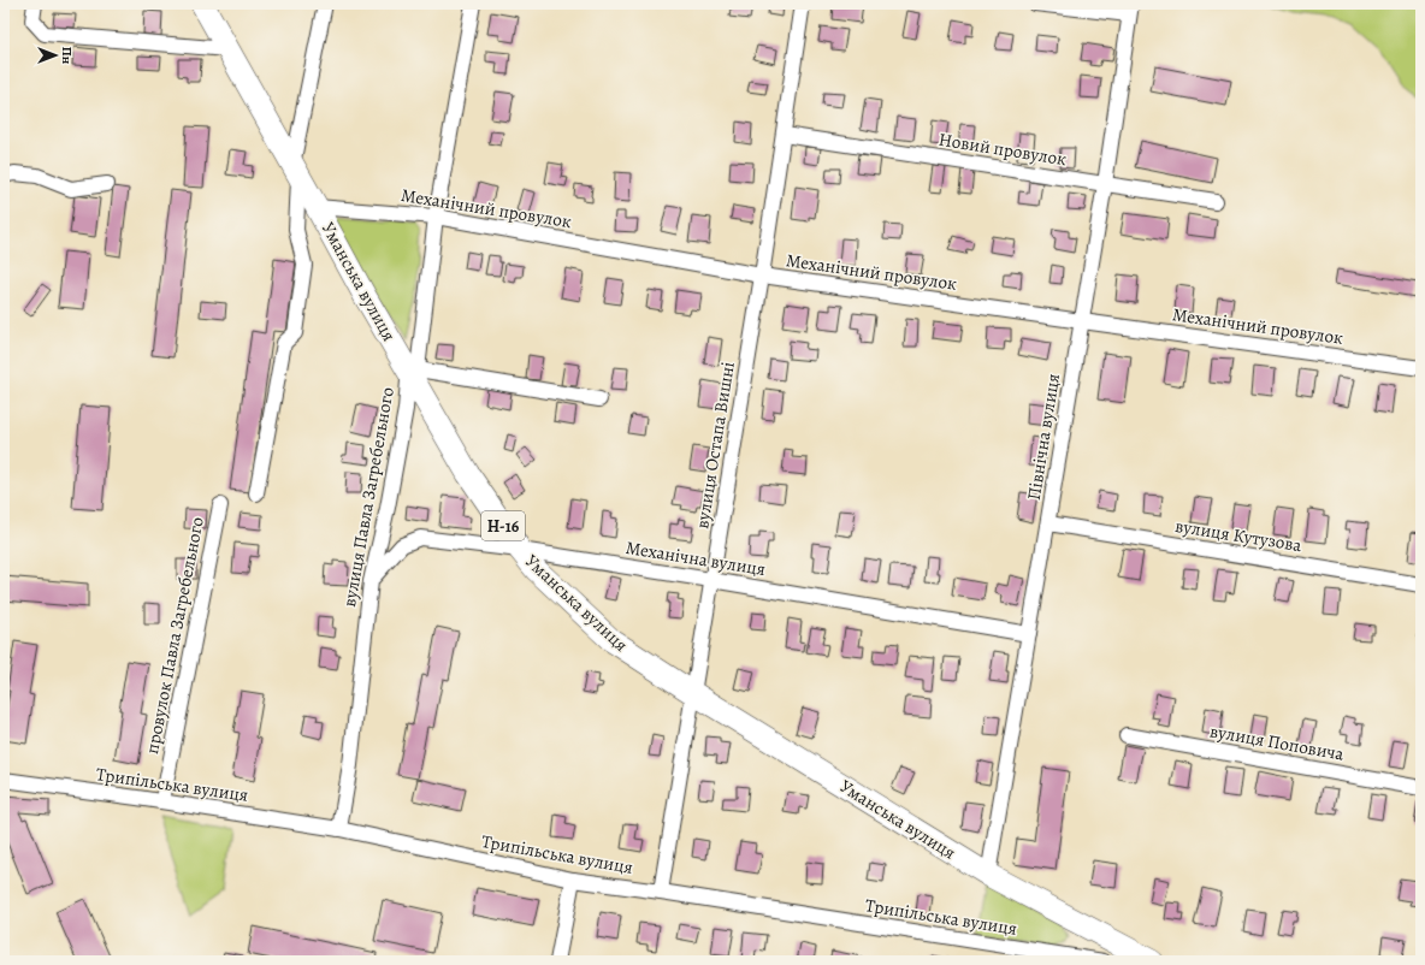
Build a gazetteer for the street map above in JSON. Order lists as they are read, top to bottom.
{
  "streets": {
    "main road": ["Уманська вулиця", "Н-16"],
    "street": [
      "Новий провулок",
      "Механічний провулок",
      "Північна вулиця",
      "вулиця Остапа Вишні",
      "вулиця Павла Загребельного",
      "вулиця Кутузова",
      "Механічна вулиця",
      "провулок Павла Загребельного",
      "вулиця Поповича",
      "Трипільська вулиця"
    ]
  },
  "crossings": [
    ["Новий провулок", "Північна вулиця"],
    ["Новий провулок", "вулиця Остапа Вишні"],
    ["Механічний провулок", "Уманська вулиця"],
    ["Механічний провулок", "Північна вулиця"],
    ["Механічний провулок", "вулиця Остапа Вишні"],
    ["Механічний провулок", "вулиця Павла Загребельного"],
    ["Уманська вулиця", "Північна вулиця"],
    ["Уманська вулиця", "вулиця Остапа Вишні"],
    ["Уманська вулиця", "вулиця Павла Загребельного"],
    ["Уманська вулиця", "Механічна вулиця"],
    ["Північна вулиця", "вулиця Кутузова"],
    ["Північна вулиця", "Механічна вулиця"],
    ["вулиця Остапа Вишні", "Механічна вулиця"],
    ["вулиця Остапа Вишні", "Трипільська вулиця"],
    ["вулиця Павла Загребельного", "Механічна вулиця"],
    ["вулиця Павла Загребельного", "Трипільська вулиця"],
    ["провулок Павла Загребельного", "Трипільська вулиця"]
  ],
  "north": "right"
}
